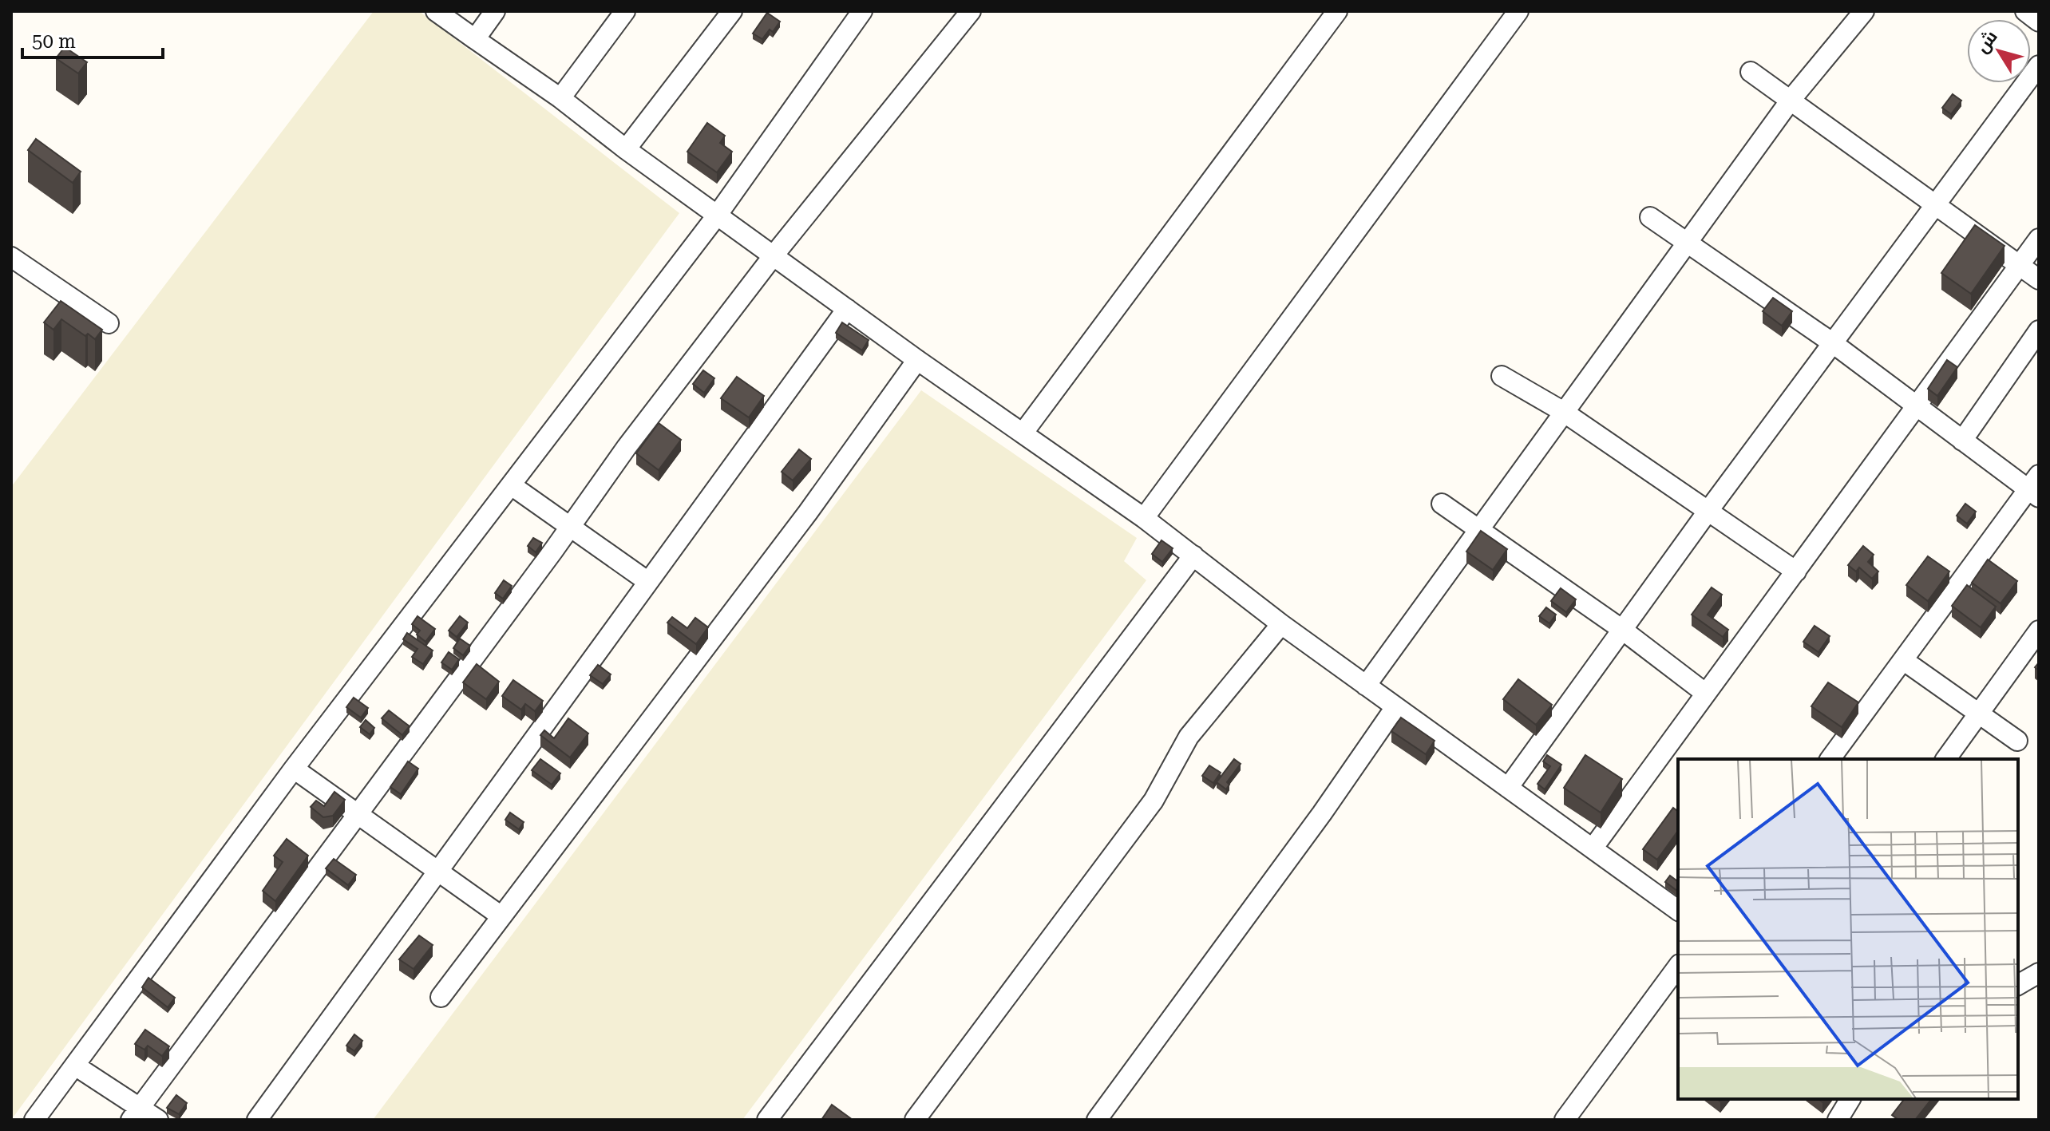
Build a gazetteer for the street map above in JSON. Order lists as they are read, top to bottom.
{
  "scale_bar": "50 m",
  "north": "top left"
}
